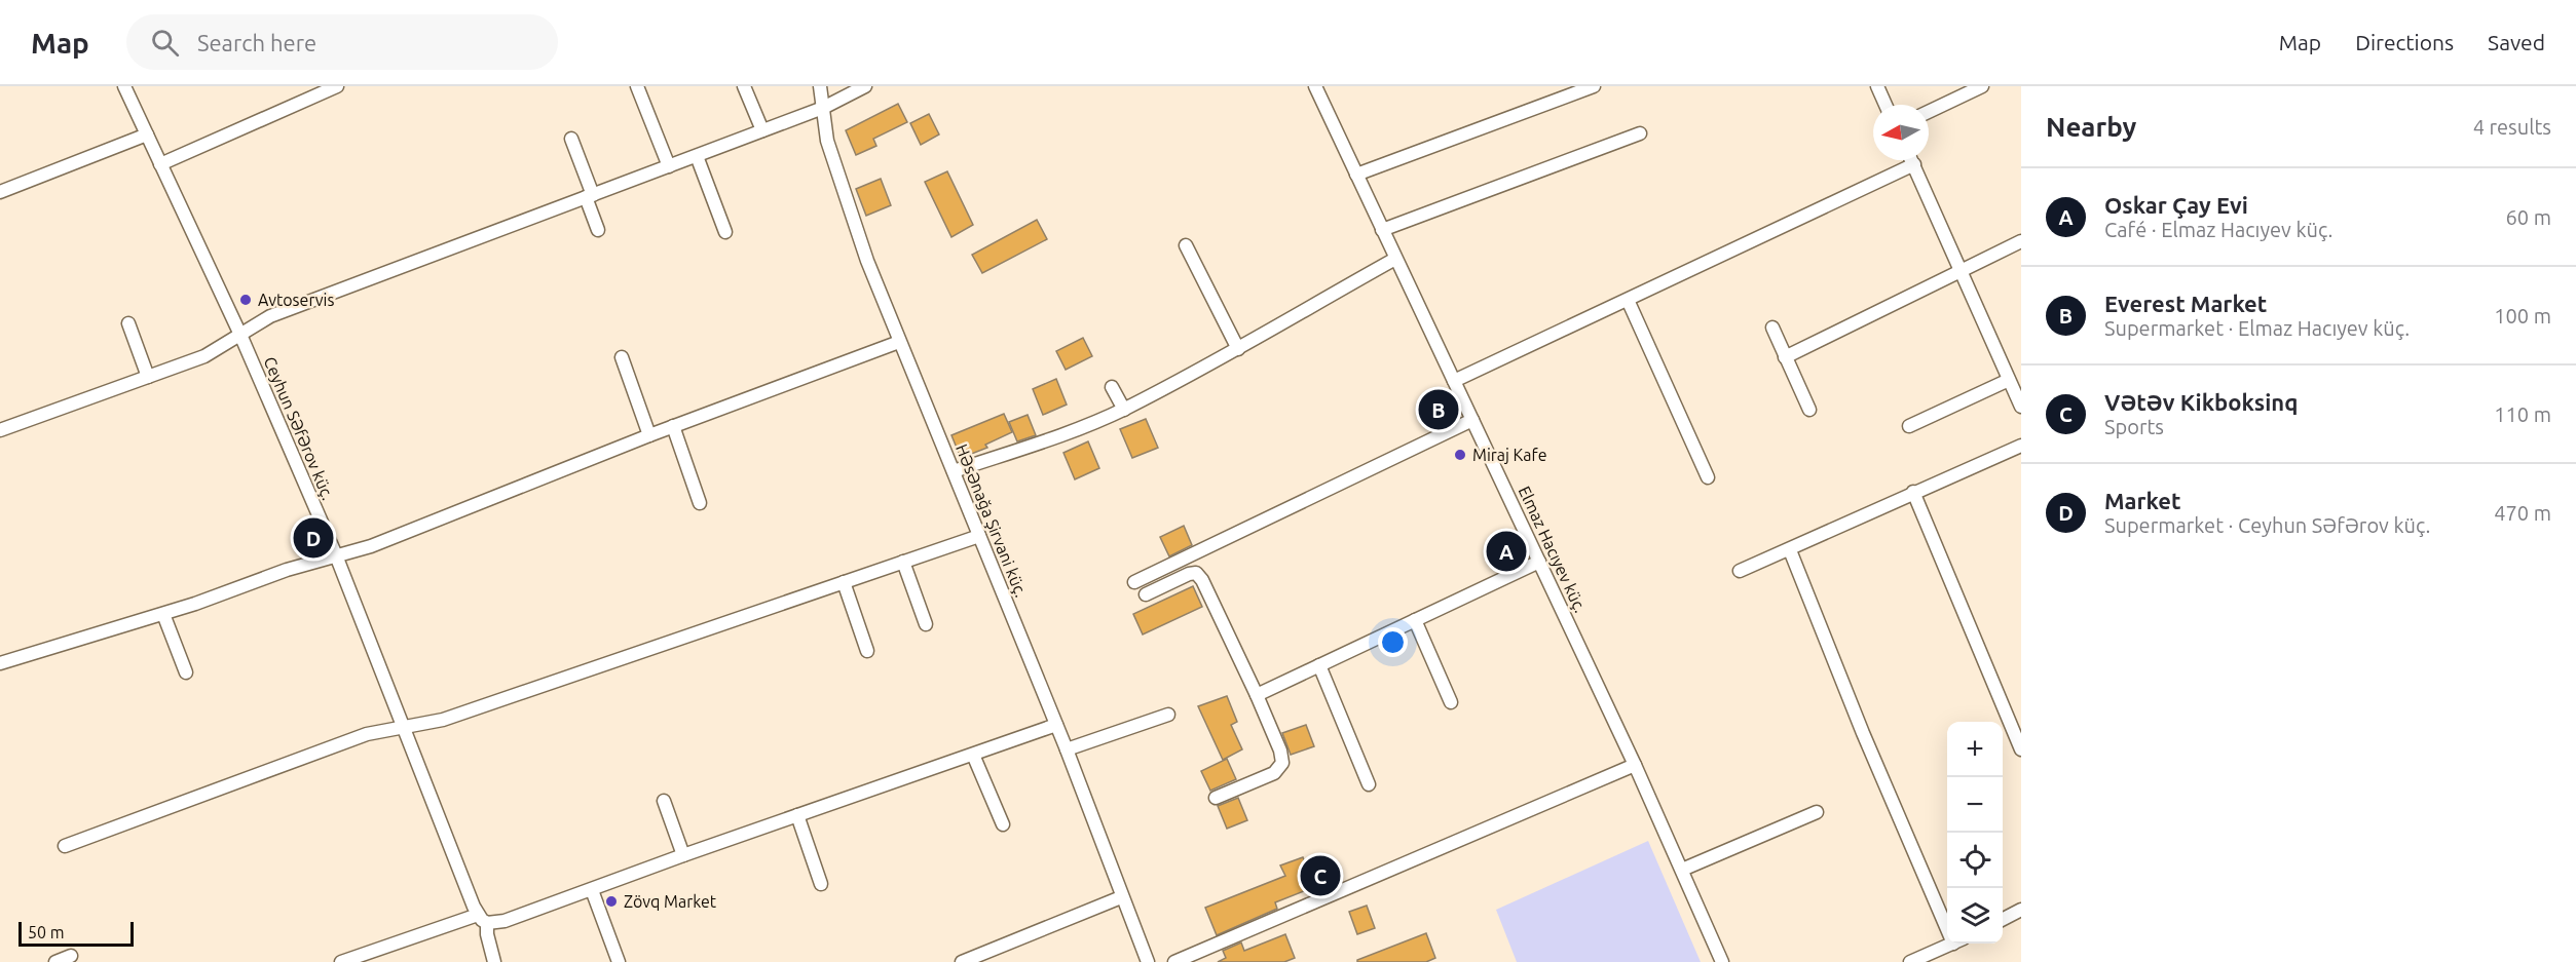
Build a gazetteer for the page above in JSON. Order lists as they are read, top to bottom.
{
  "streets": {
    "street": ["Ceyhun Səfərov küç.", "Həsənağa Şirvani küç.", "Elmaz Hacıyev küç."]
  },
  "places": ["Avtoservis", "Miraj Kafe", "Zövq Market"],
  "scale_bar": "50 m",
  "north": "left",
  "page": {
    "header": "Map",
    "search": "Search here",
    "nav": ["Map", "Directions", "Saved"],
    "heading": ["Nearby", "4 results"],
    "list": [
      {
        "mark": "A",
        "name": "Oskar Çay Evi",
        "note": "Café · Elmaz Hacıyev küç.",
        "value": "60 m"
      },
      {
        "mark": "B",
        "name": "Everest Market",
        "note": "Supermarket · Elmaz Hacıyev küç.",
        "value": "100 m"
      },
      {
        "mark": "C",
        "name": "Vətəv Kikboksinq",
        "note": "Sports",
        "value": "110 m"
      },
      {
        "mark": "D",
        "name": "Market",
        "note": "Supermarket · Ceyhun Səfərov küç.",
        "value": "470 m"
      }
    ],
    "pins": [
      "B",
      "D",
      "A",
      "C"
    ],
    "map_buttons": ["+", "−"],
    "scale": "50 m"
  }
}
